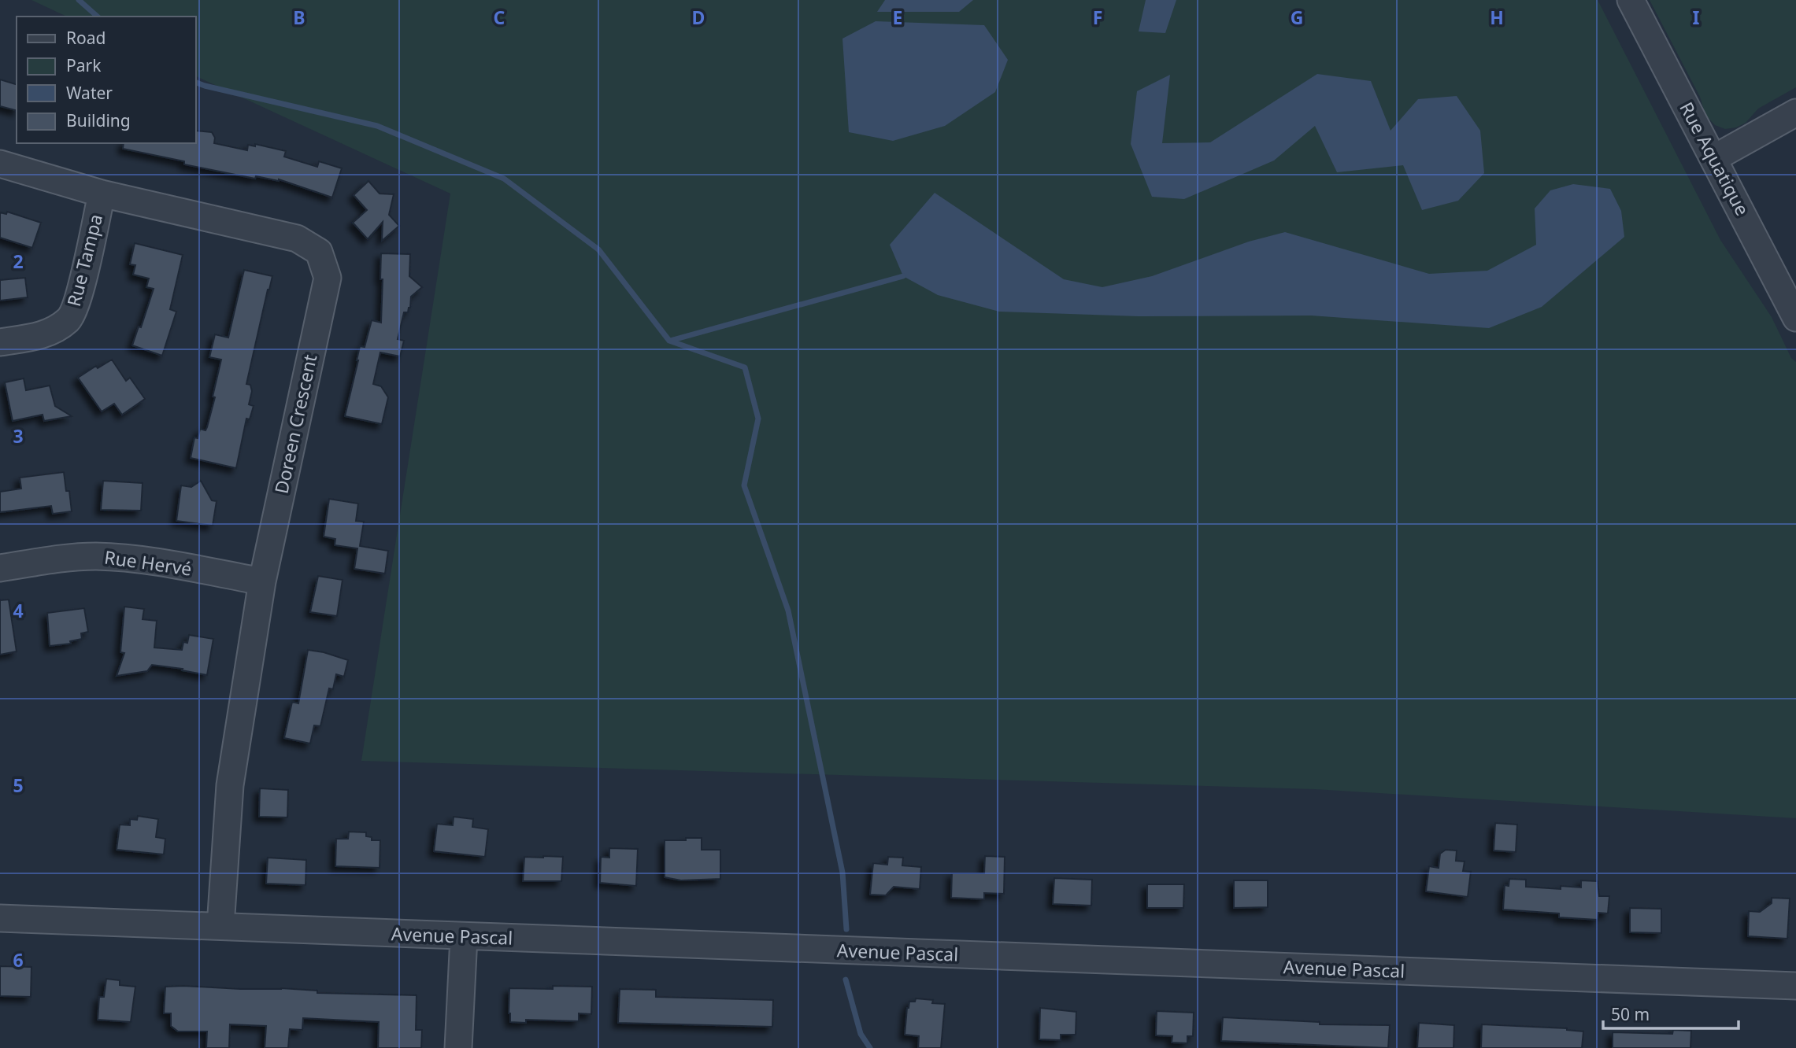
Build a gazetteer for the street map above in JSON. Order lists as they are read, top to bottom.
{
  "streets": {
    "street": [
      "Rue Aquatique",
      "Rue Tampa",
      "Doreen Crescent",
      "Rue Hervé",
      "Avenue Pascal"
    ]
  },
  "crossings": [
    ["Rue Tampa", "Doreen Crescent"],
    ["Doreen Crescent", "Rue Hervé"],
    ["Doreen Crescent", "Avenue Pascal"]
  ],
  "legend": [
    "Road",
    "Park",
    "Water",
    "Building"
  ],
  "scale_bar": "50 m",
  "grid": {
    "columns": [
      "B",
      "C",
      "D",
      "E",
      "F",
      "G",
      "H",
      "I"
    ],
    "rows": [
      "2",
      "3",
      "4",
      "5",
      "6"
    ]
  }
}
